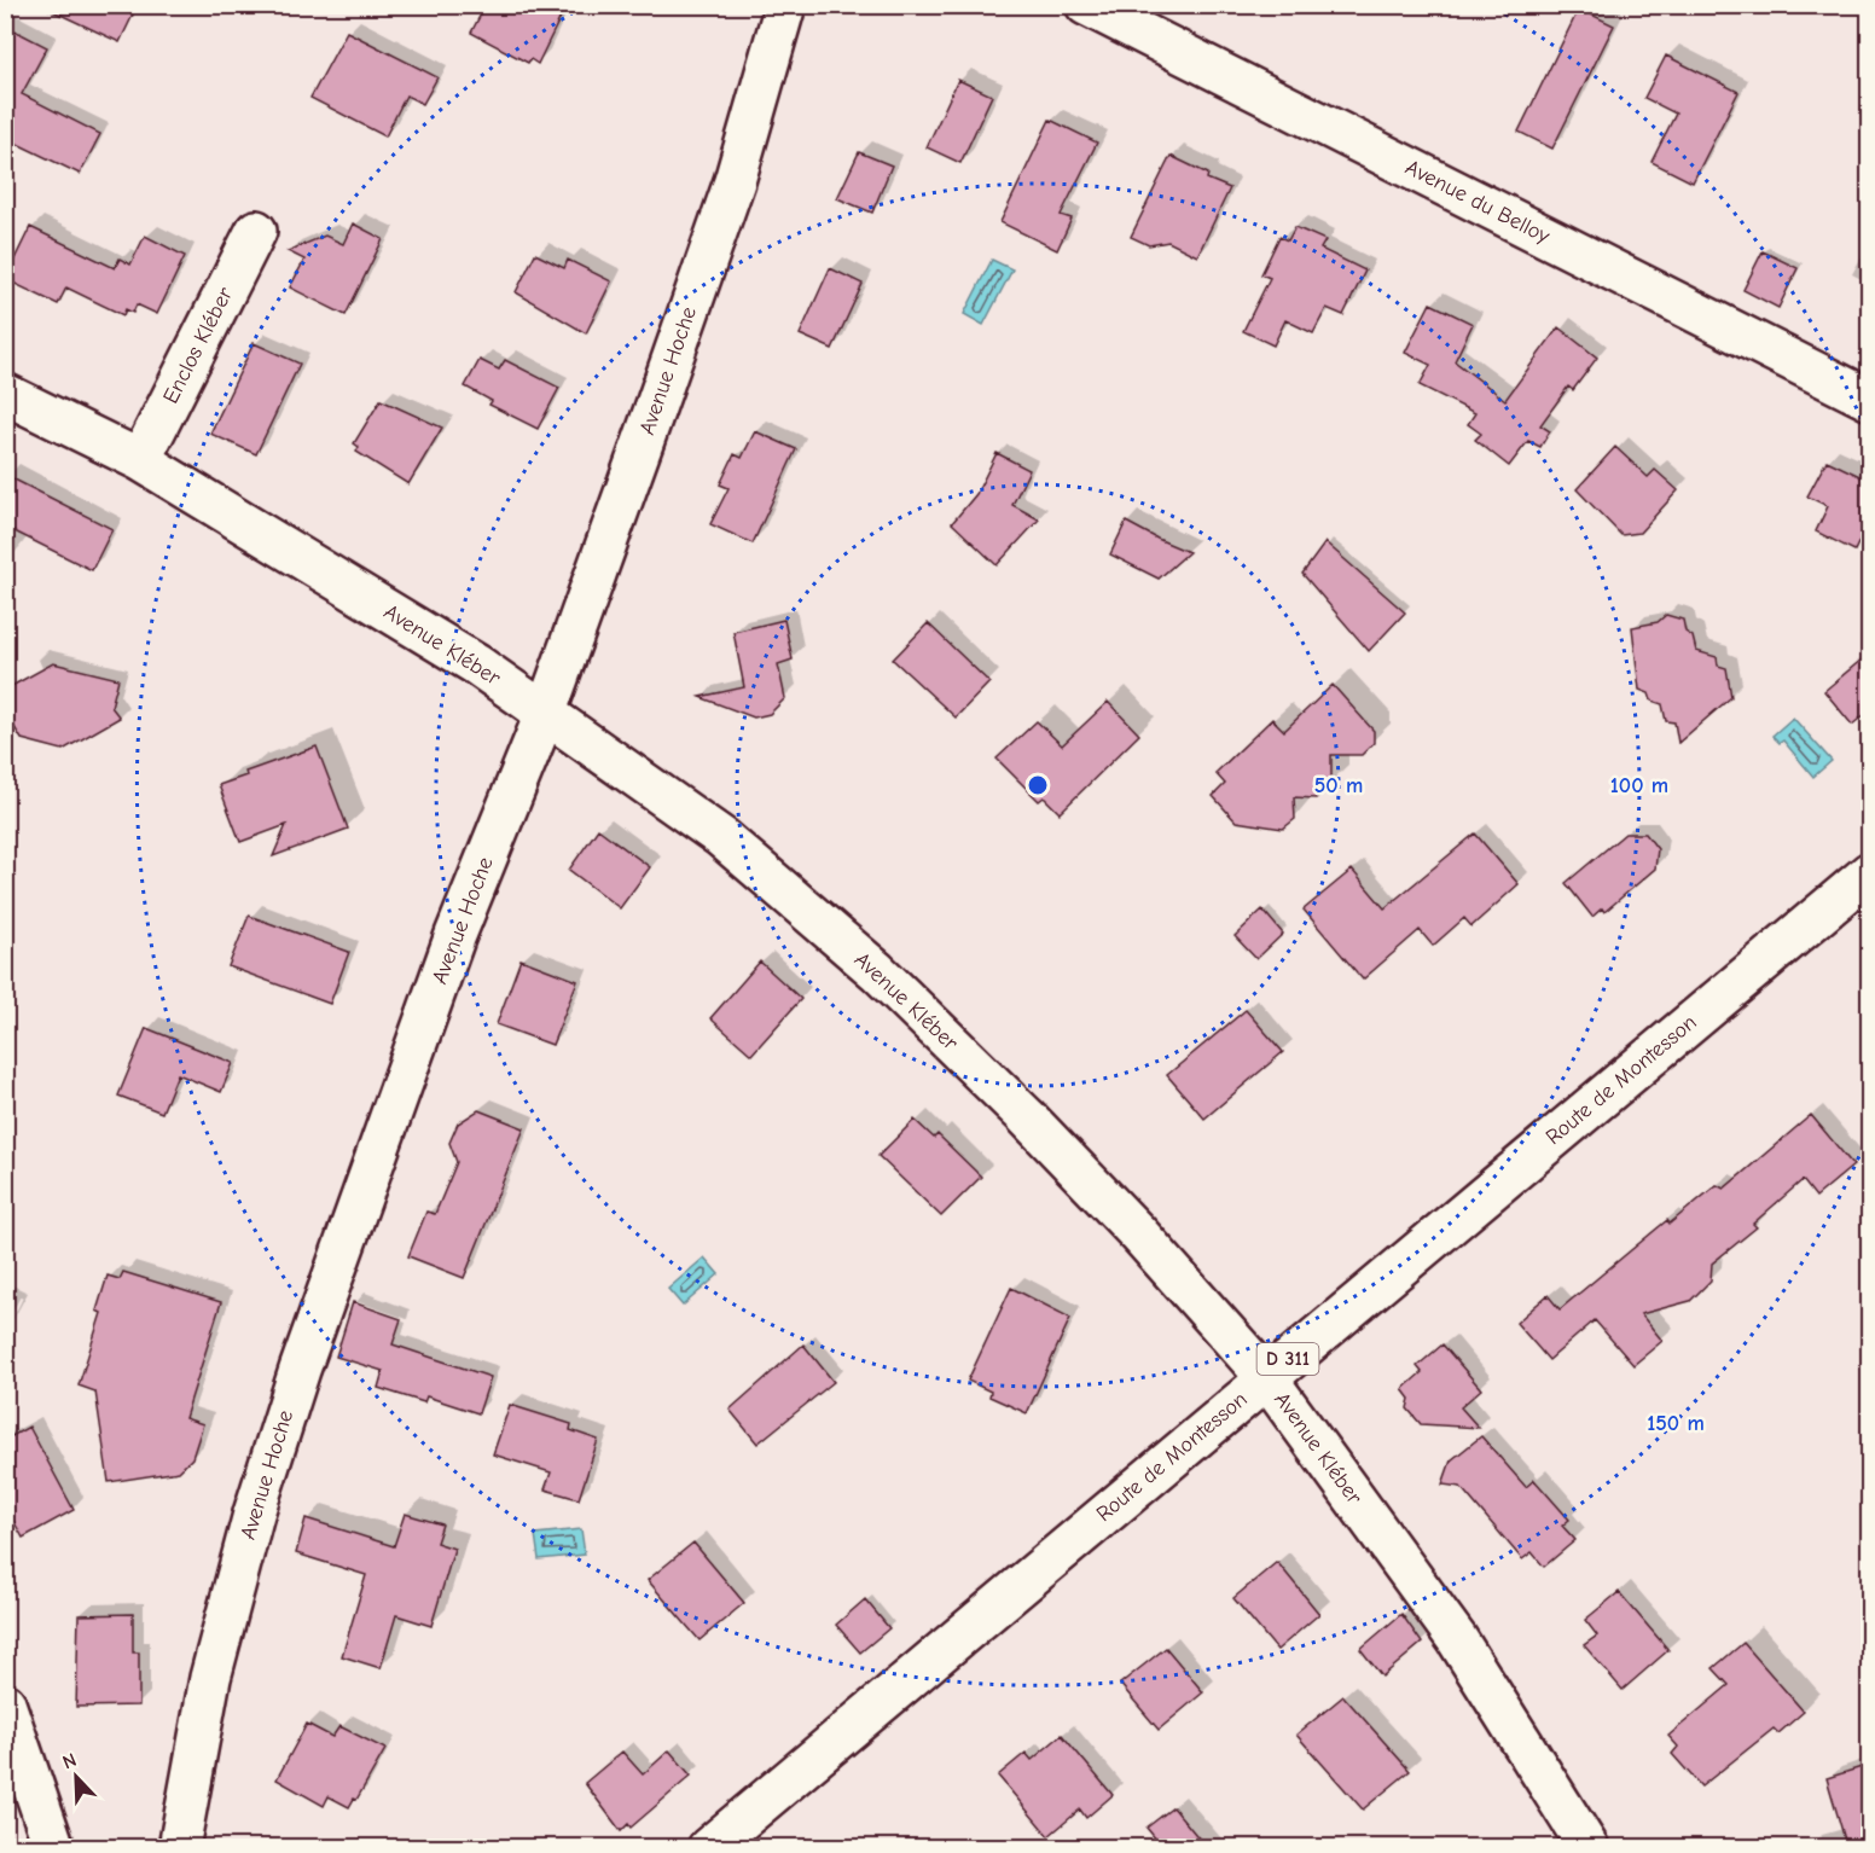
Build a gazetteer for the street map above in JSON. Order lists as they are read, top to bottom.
{
  "streets": {
    "street": [
      "Avenue du Belloy",
      "Enclos Kléber",
      "Avenue Hoche",
      "Avenue Kléber",
      "Route de Montesson",
      "D 311"
    ]
  },
  "crossings": [
    ["Enclos Kléber", "Avenue Kléber"],
    ["Avenue Hoche", "Avenue Kléber"],
    ["Avenue Kléber", "Route de Montesson"]
  ],
  "north": "top left",
  "rings": ["50 m", "100 m", "150 m"]
}
